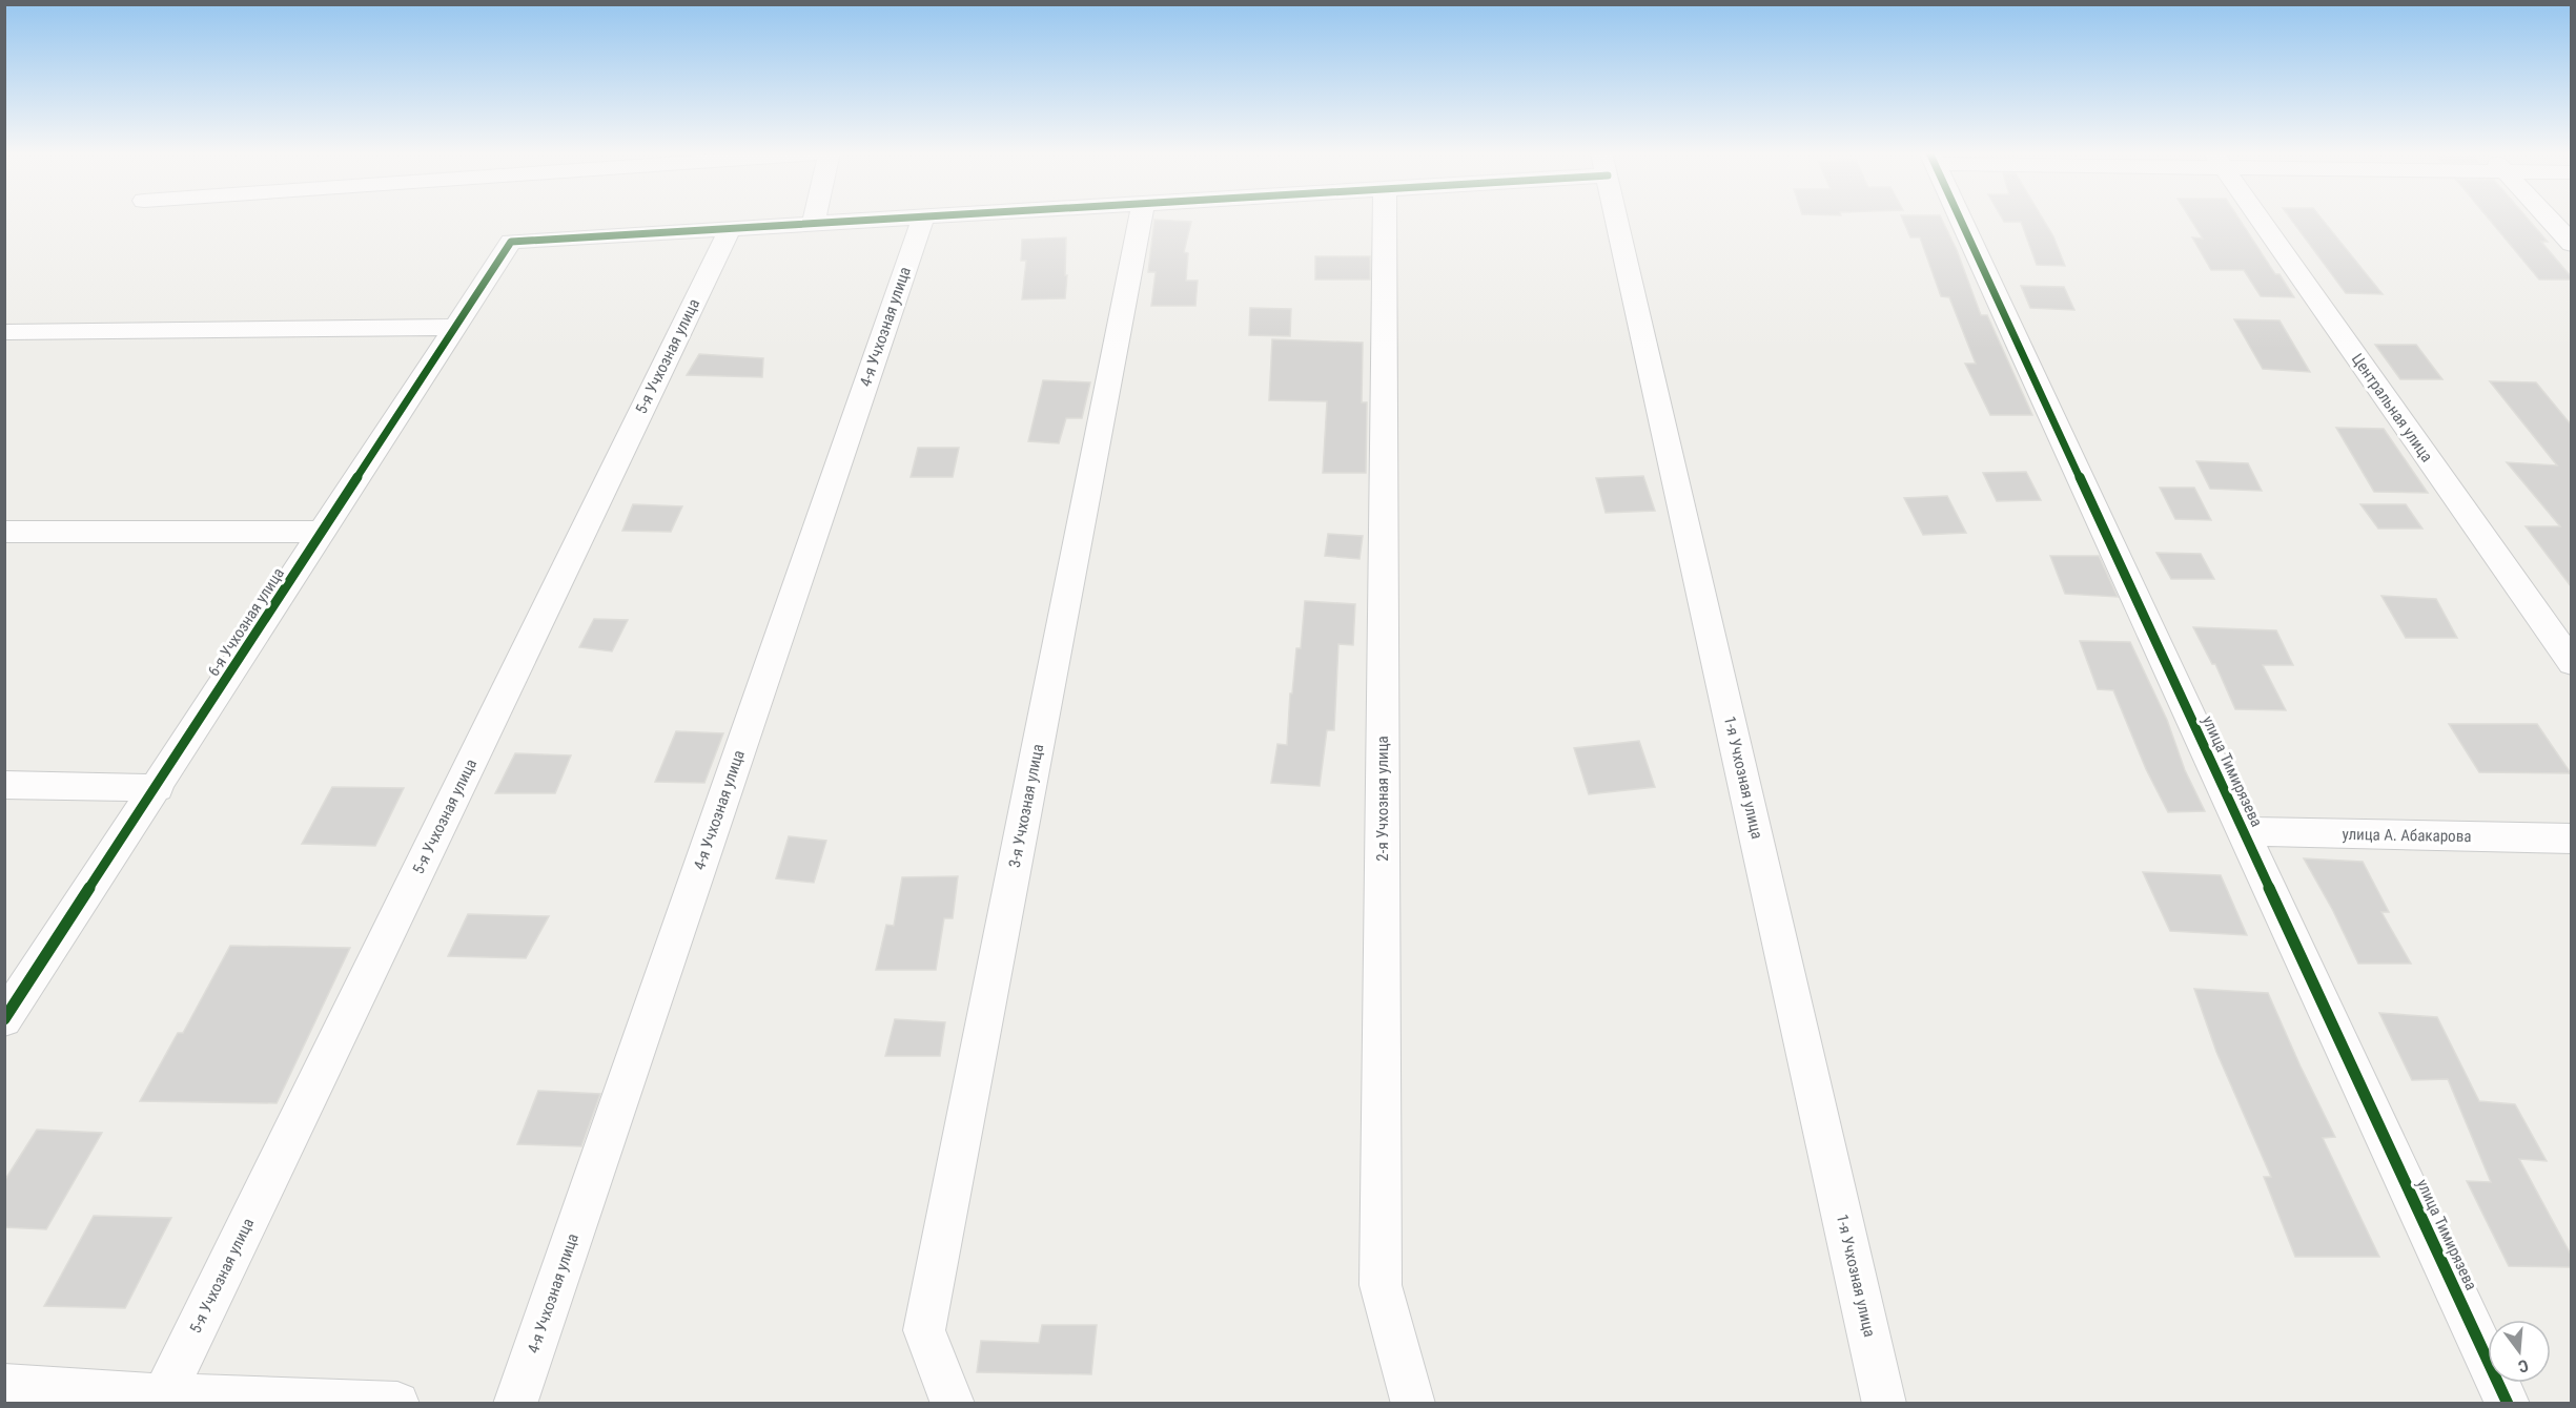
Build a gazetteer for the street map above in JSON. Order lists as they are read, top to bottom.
{
  "streets": {
    "street": [
      "4-я Учхозная улица",
      "5-я Учхозная улица",
      "Центральная улица",
      "6-я Учхозная улица",
      "улица Тимирязева",
      "1-я Учхозная улица",
      "2-я Учхозная улица",
      "3-я Учхозная улица",
      "улица А. Абакарова"
    ]
  },
  "crossings": [
    ["5-я Учхозная улица", "6-я Учхозная улица"],
    ["улица Тимирязева", "улица А. Абакарова"]
  ],
  "north": "bottom"
}
